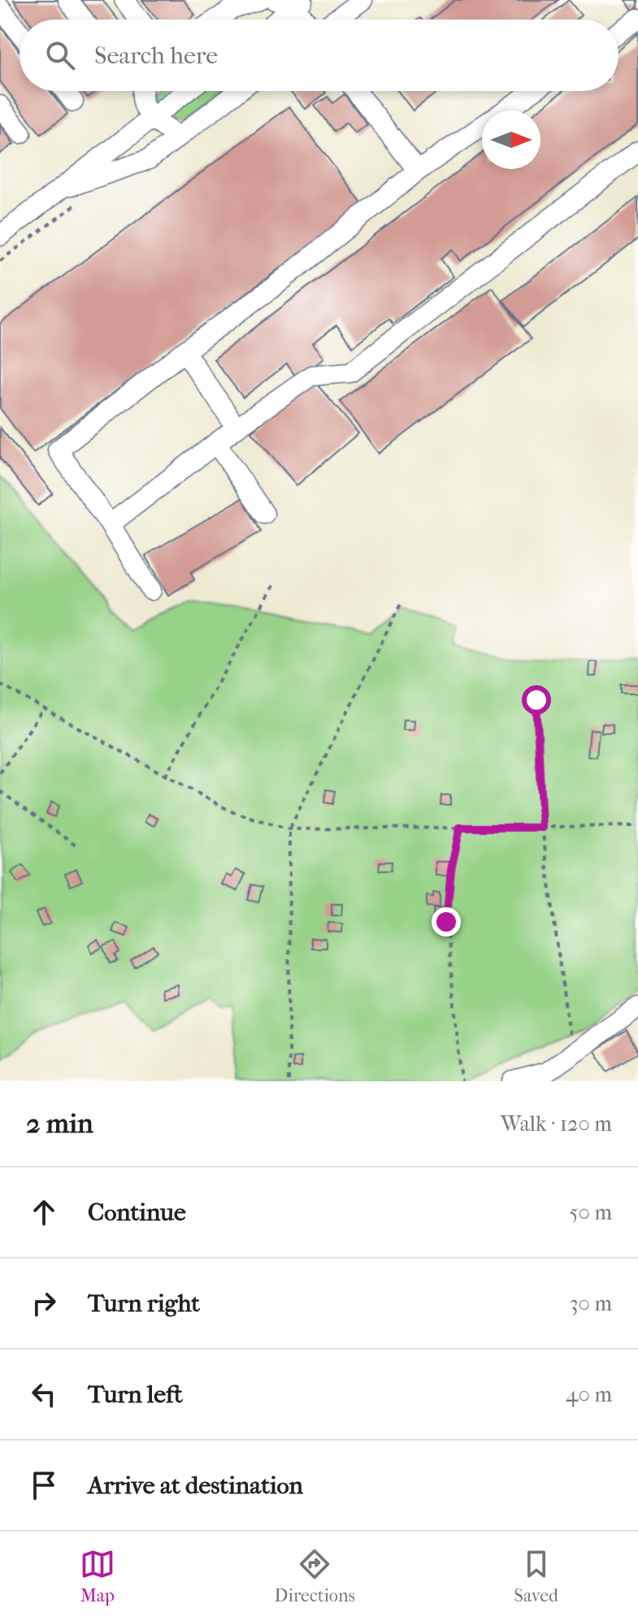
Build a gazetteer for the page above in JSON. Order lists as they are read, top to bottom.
{
  "north": "right",
  "page": {
    "search": "Search here",
    "heading": ["2 min", "Walk · 120 m"],
    "list": [
      ["Continue", "50 m"],
      ["Turn right", "30 m"],
      ["Turn left", "40 m"],
      "Arrive at destination"
    ],
    "nav": ["Map", "Directions", "Saved"]
  }
}
